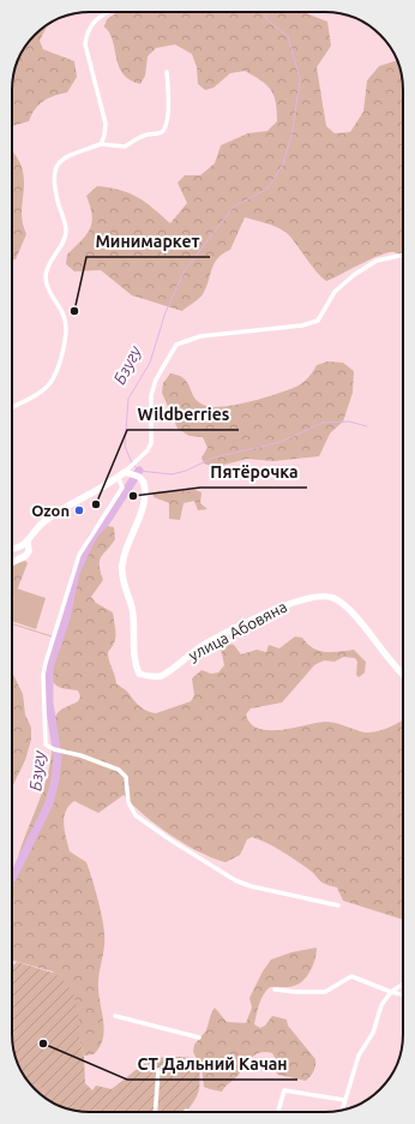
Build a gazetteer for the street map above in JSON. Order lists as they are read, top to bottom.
{
  "streets": {
    "street": ["улица Абовяна"]
  },
  "water": ["Бзугу"],
  "places": [
    "Минимаркет",
    "Пятёрочка",
    "Wildberries",
    "Ozon",
    "СТ Дальний Качан"
  ]
}
